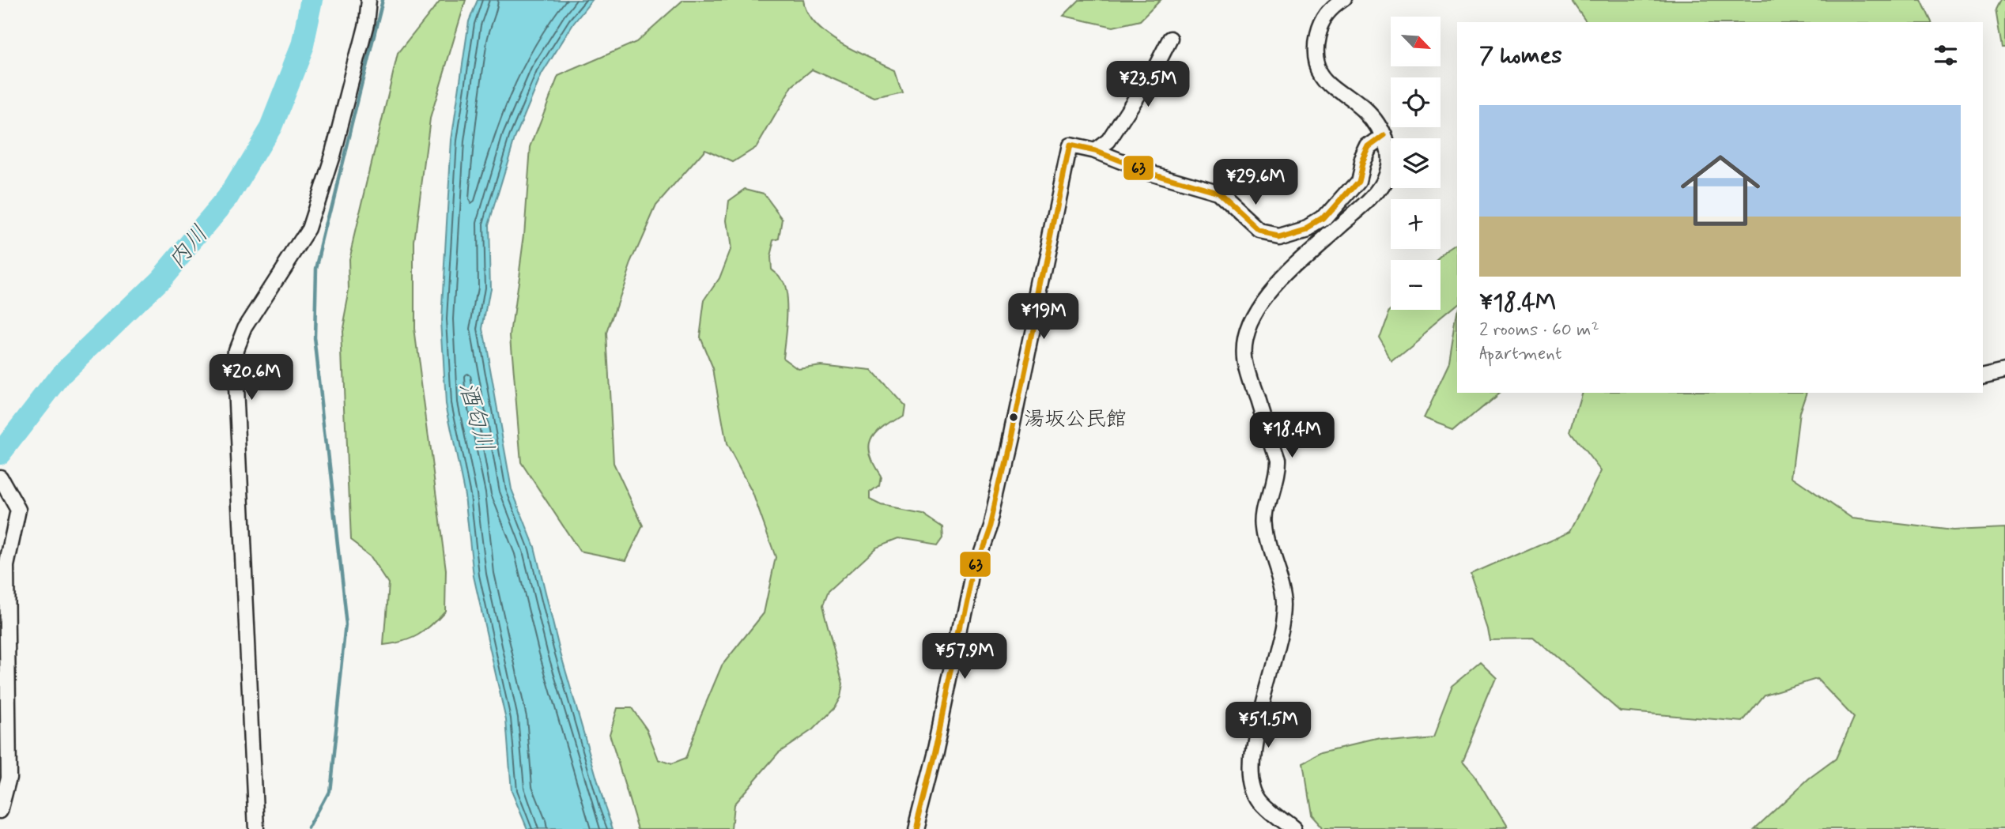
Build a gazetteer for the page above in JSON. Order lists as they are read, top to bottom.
{
  "water": ["内川", "酒匂川"],
  "places": ["湯坂公民館"],
  "lines": ["transit line 63"],
  "north": "bottom right",
  "page": {
    "map_buttons": ["+", "−"],
    "heading": "7 homes",
    "price": [
      "¥23.5M",
      "¥29.6M",
      "¥19M",
      "¥20.6M",
      "¥18.4M",
      "¥57.9M",
      "¥51.5M"
    ],
    "list": [
      {
        "name": "¥18.4M",
        "note": "2 rooms · 60 m² · Apartment"
      }
    ]
  }
}
